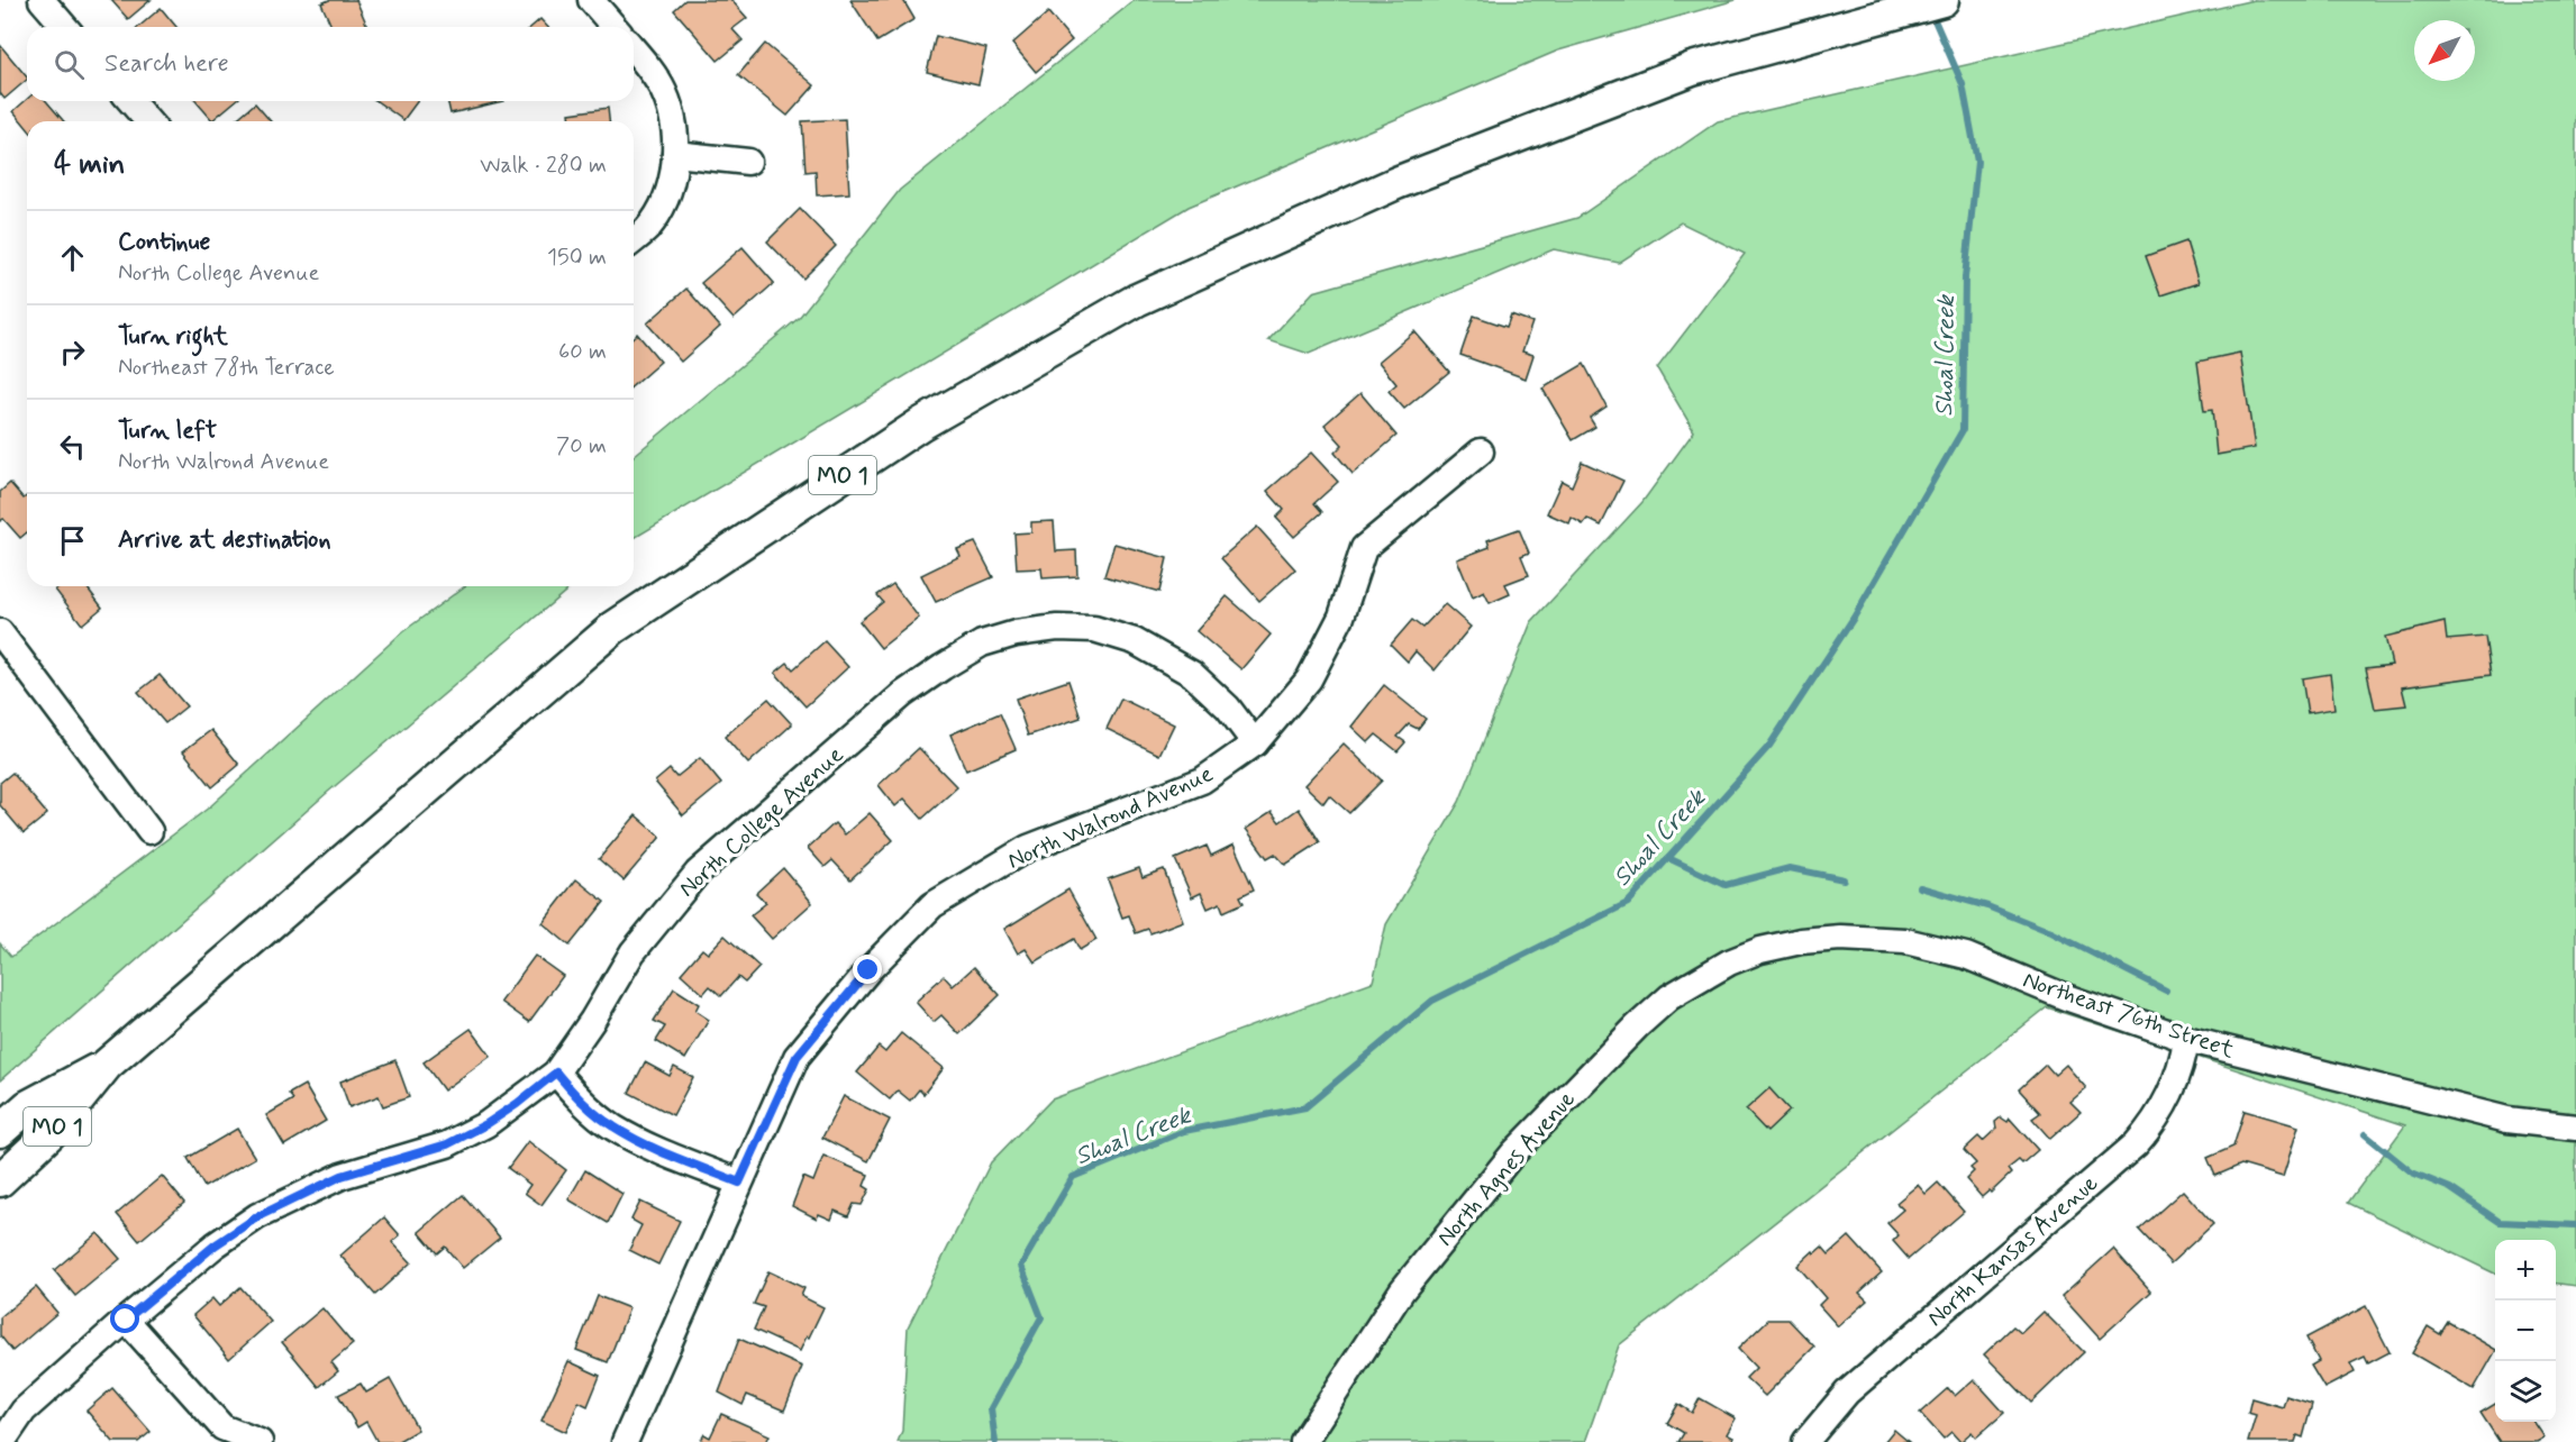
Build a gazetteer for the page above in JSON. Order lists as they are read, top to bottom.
{
  "streets": {
    "main road": ["MO 1"],
    "street": [
      "North Walrond Avenue",
      "North College Avenue",
      "Northeast 76th Street",
      "North Agnes Avenue",
      "North Kansas Avenue"
    ]
  },
  "crossings": [
    ["North Walrond Avenue", "North College Avenue"],
    ["Northeast 76th Street", "North Agnes Avenue"],
    ["Northeast 76th Street", "North Kansas Avenue"]
  ],
  "water": ["Shoal Creek"],
  "north": "bottom left",
  "page": {
    "search": "Search here",
    "heading": ["4 min", "Walk · 280 m"],
    "list": [
      ["Continue", "North College Avenue", "150 m"],
      ["Turn right", "Northeast 78th Terrace", "60 m"],
      ["Turn left", "North Walrond Avenue", "70 m"],
      "Arrive at destination"
    ],
    "map_buttons": ["+", "−"]
  }
}
